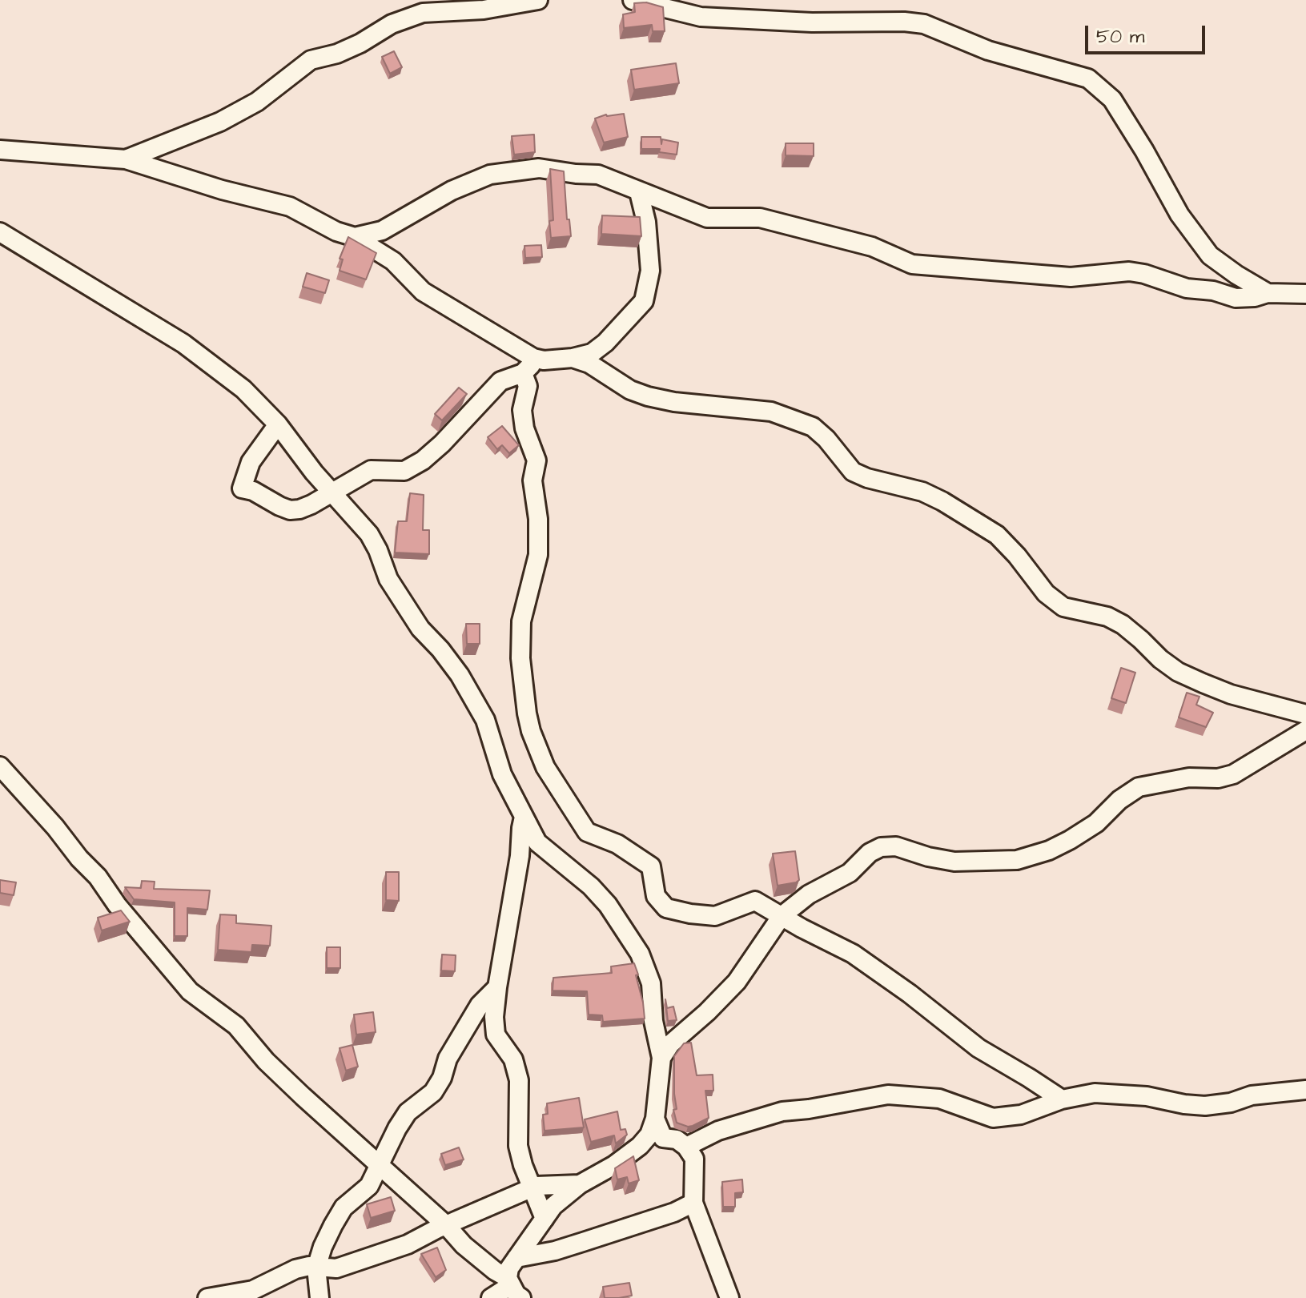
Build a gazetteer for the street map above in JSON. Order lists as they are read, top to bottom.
{
  "scale_bar": "50 m"
}
